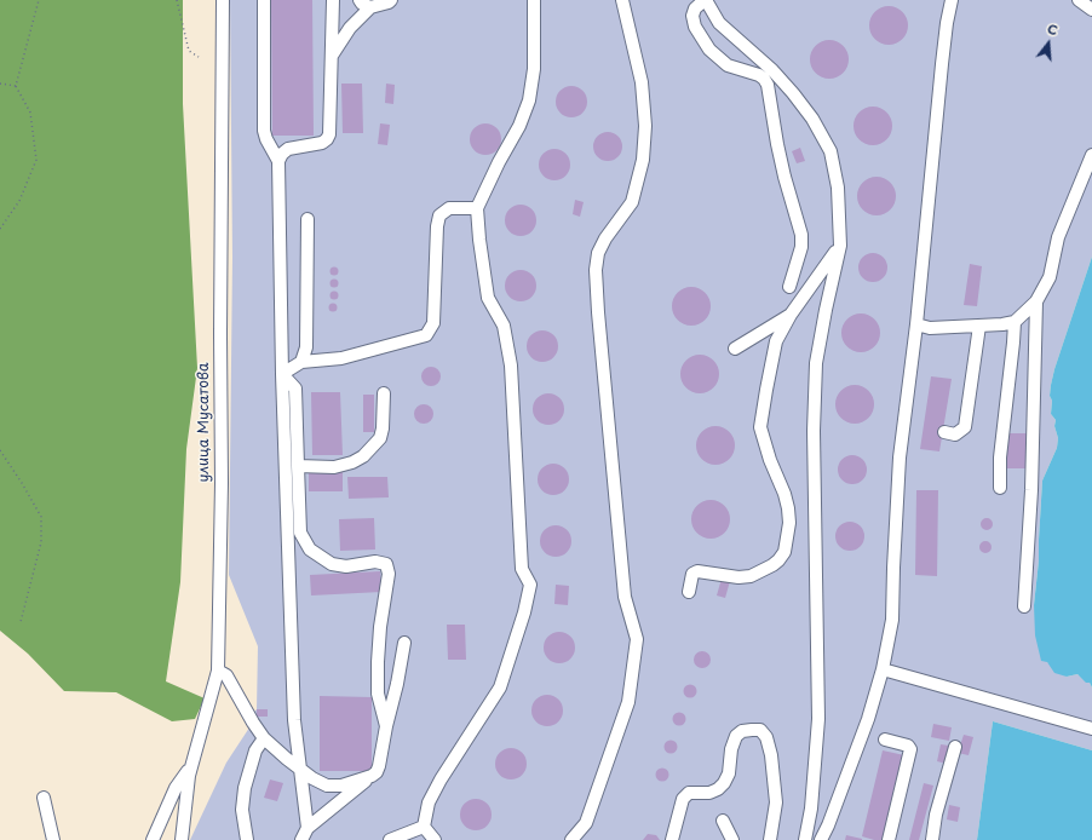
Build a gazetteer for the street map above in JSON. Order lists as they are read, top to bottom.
{
  "streets": {
    "street": ["улица Мусатова"]
  },
  "north": "top"
}
